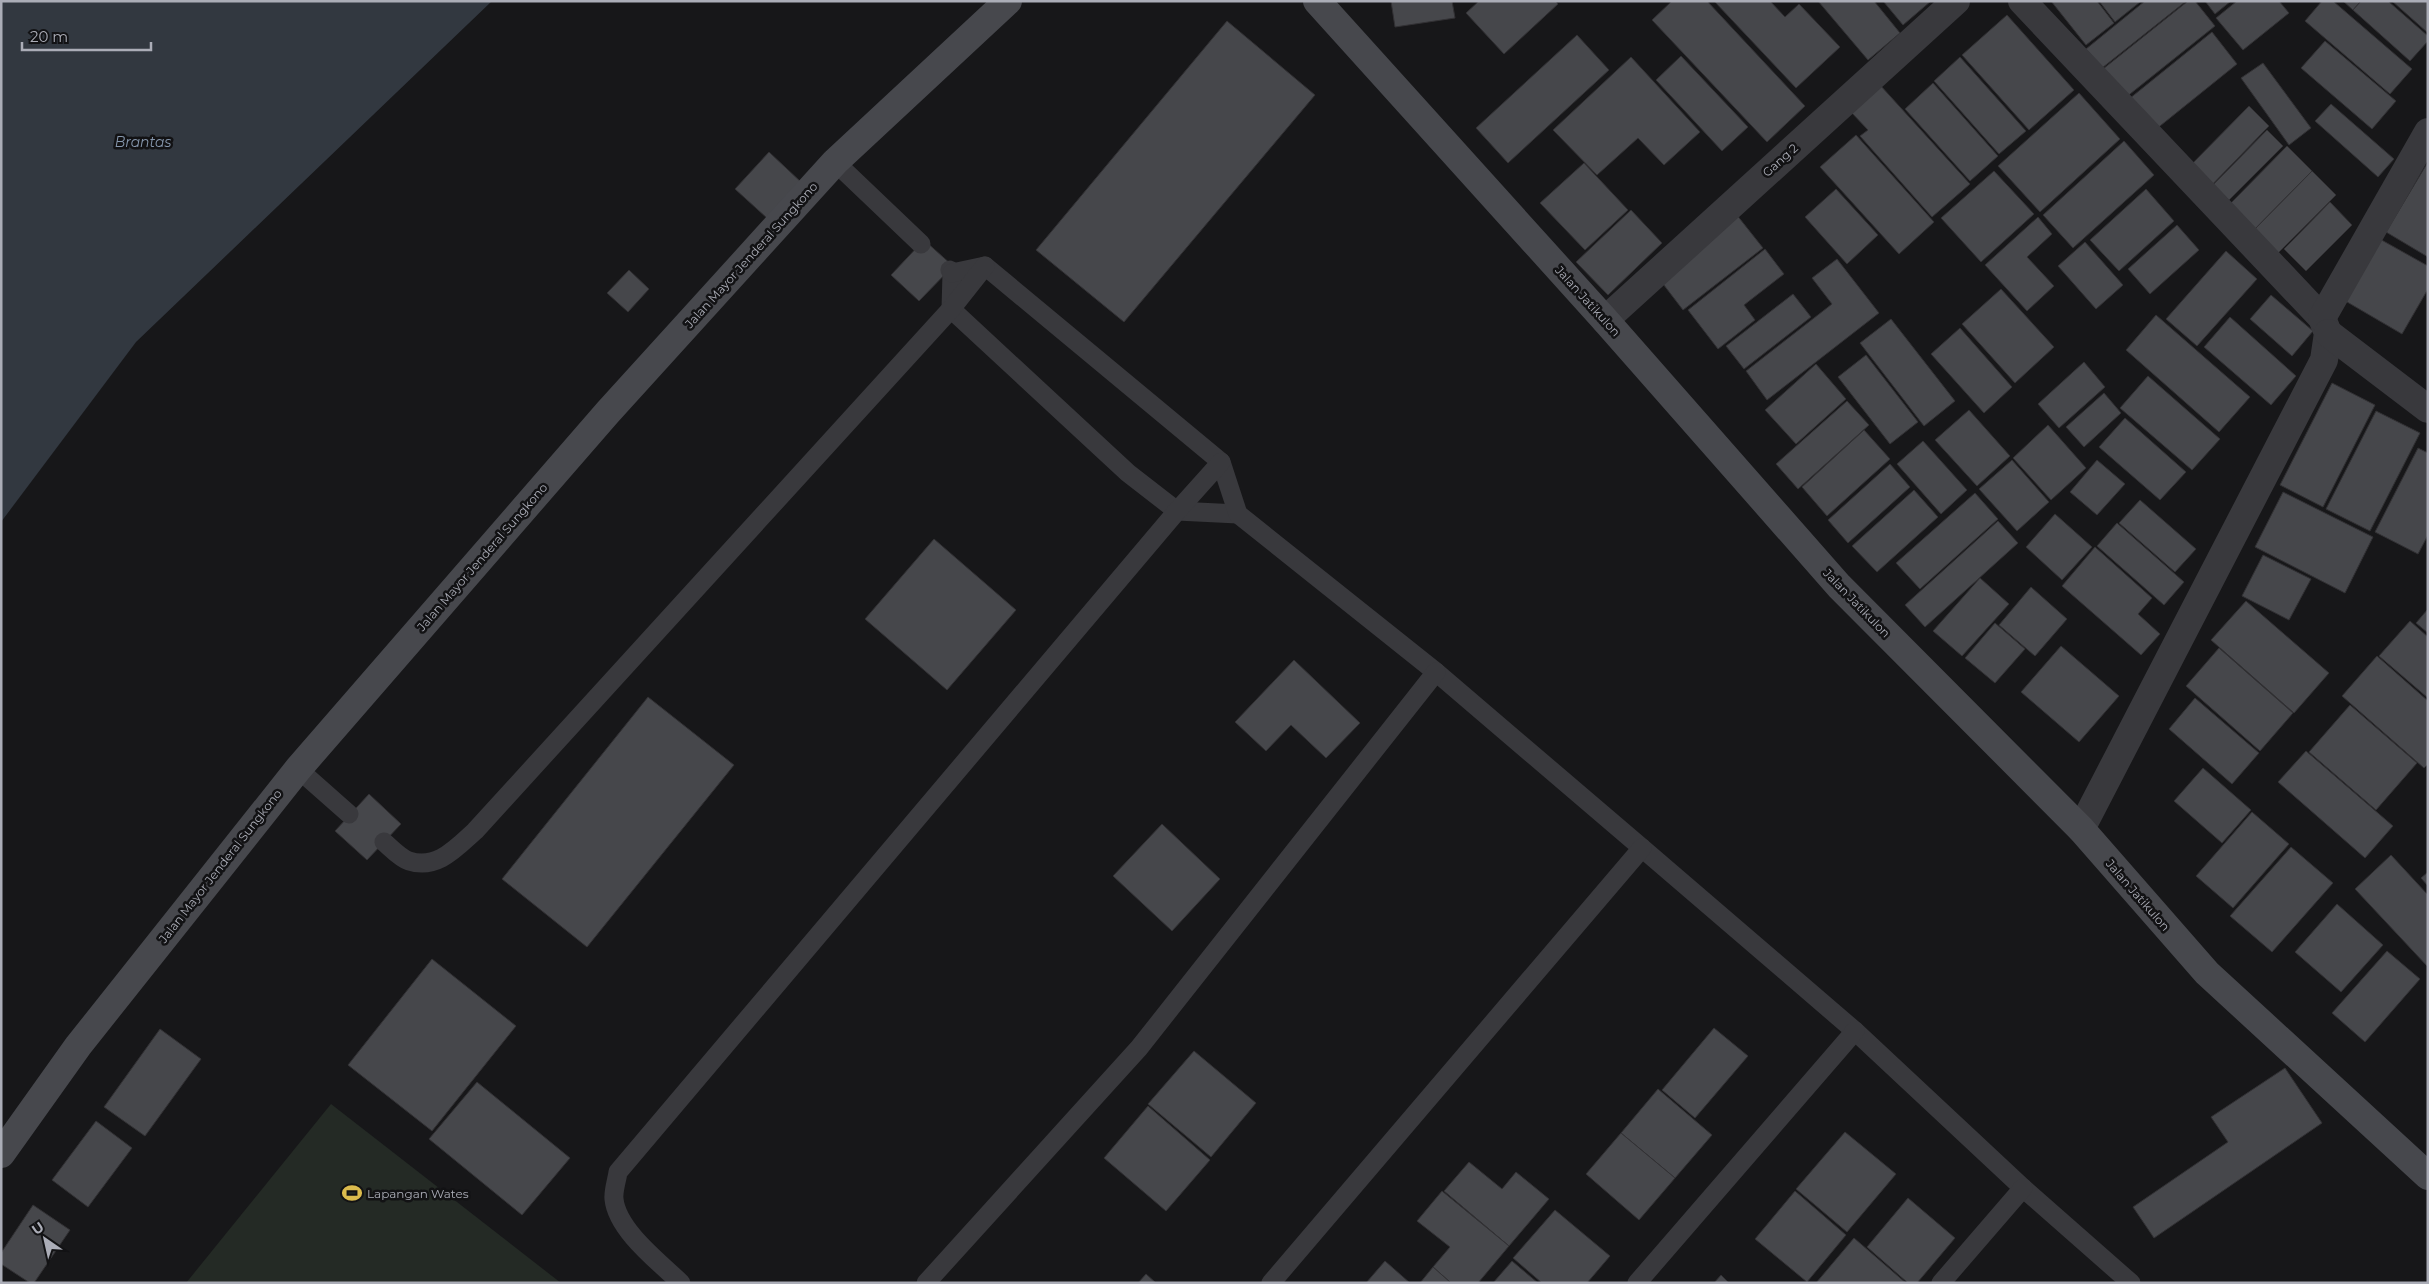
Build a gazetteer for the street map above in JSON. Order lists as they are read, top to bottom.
{
  "streets": {
    "main road": ["Jalan Mayor Jenderal Sungkono", "Jalan Jatikulon"],
    "street": ["Gang 2"]
  },
  "crossings": [
    ["Gang 2", "Jalan Jatikulon"]
  ],
  "water": ["Brantas"],
  "places": {
    "sports": ["Lapangan Wates"]
  },
  "scale_bar": "20 m",
  "north": "top left"
}
